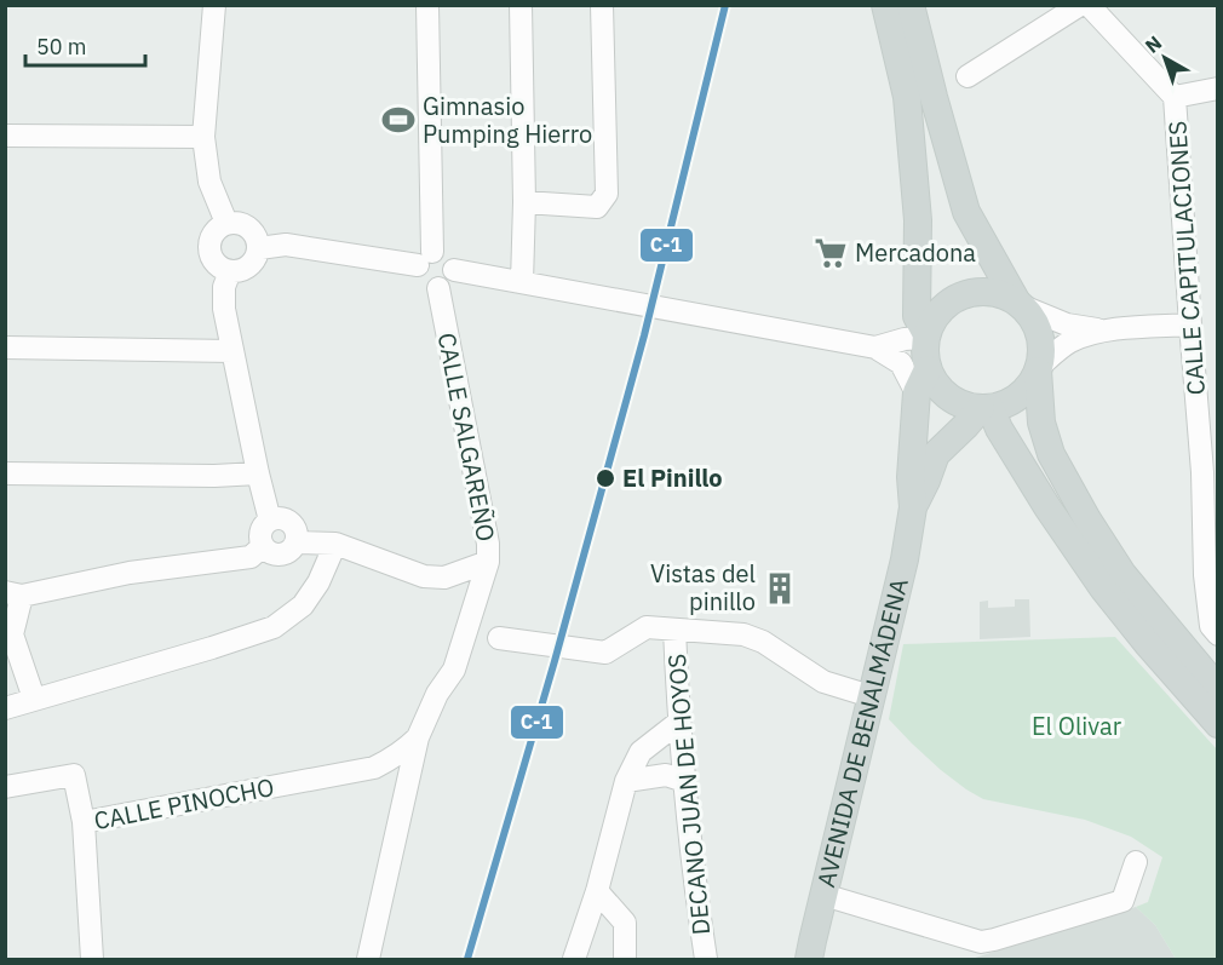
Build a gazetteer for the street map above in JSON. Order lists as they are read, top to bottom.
{
  "streets": {
    "main road": ["AVENIDA DE BENALMÁDENA"],
    "street": [
      "CALLE CAPITULACIONES",
      "CALLE SALGAREÑO",
      "DECANO JUAN DE HOYOS",
      "CALLE PINOCHO"
    ]
  },
  "crossings": [
    ["CALLE SALGAREÑO", "CALLE PINOCHO"]
  ],
  "parks": ["El Olivar"],
  "places": {
    "sports": ["Gimnasio Pumping Hierro"],
    "supermarket": ["Mercadona"],
    "other": ["El Pinillo"],
    "building": ["Vistas del pinillo"]
  },
  "lines": ["transit line C-1"],
  "scale_bar": "50 m",
  "north": "top left"
}
